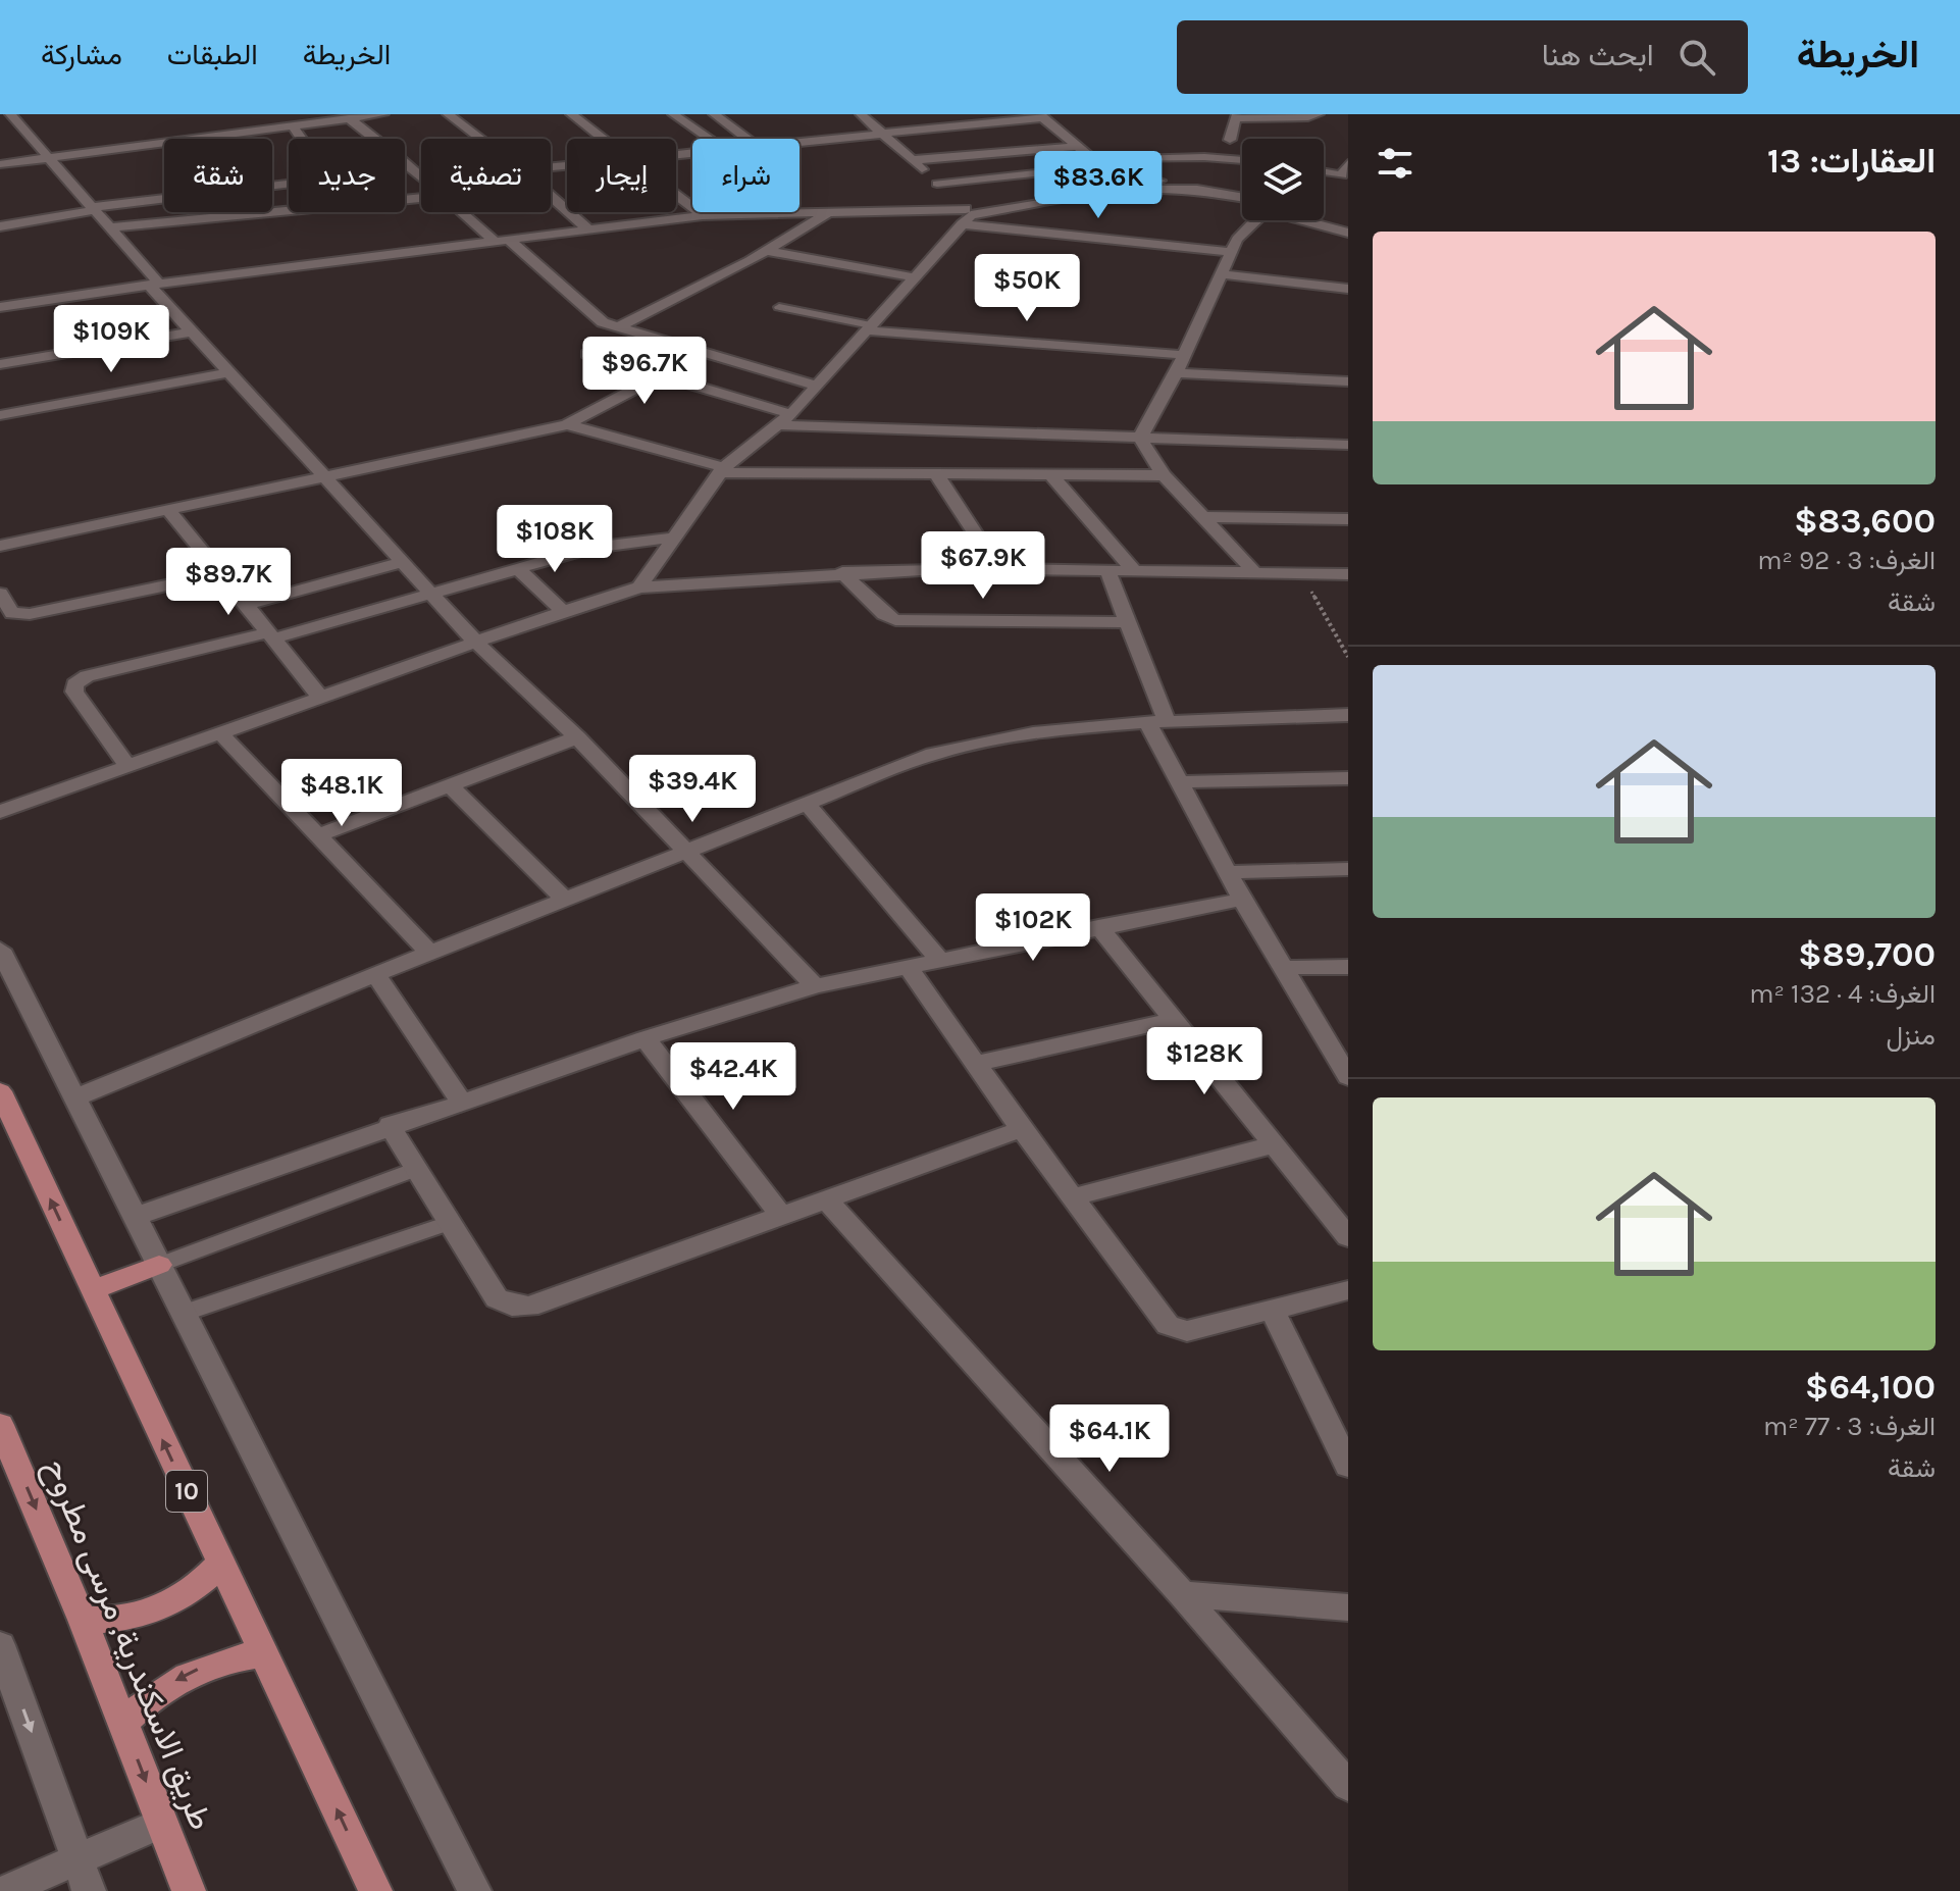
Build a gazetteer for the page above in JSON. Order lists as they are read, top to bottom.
{
  "streets": {
    "main road": ["10", "طريق الاسكندرية, مرسى مطروح"]
  },
  "page": {
    "header": "الخريطة",
    "search": "ابحث هنا",
    "nav": ["الخريطة", "الطبقات", "مشاركة"],
    "heading": "العقارات: 13",
    "chip": [
      "شراء",
      "إيجار",
      "تصفية",
      "جديد",
      "شقة"
    ],
    "price": [
      "$83.6K",
      "$50K",
      "$109K",
      "$96.7K",
      "$108K",
      "$67.9K",
      "$89.7K",
      "$39.4K",
      "$48.1K",
      "$102K",
      "$128K",
      "$42.4K",
      "$64.1K"
    ],
    "list": [
      {
        "name": "$83,600",
        "note": "الغرف: 3 · 92 m² · شقة"
      },
      {
        "name": "$89,700",
        "note": "الغرف: 4 · 132 m² · منزل"
      },
      {
        "name": "$64,100",
        "note": "الغرف: 3 · 77 m² · شقة"
      }
    ]
  }
}
